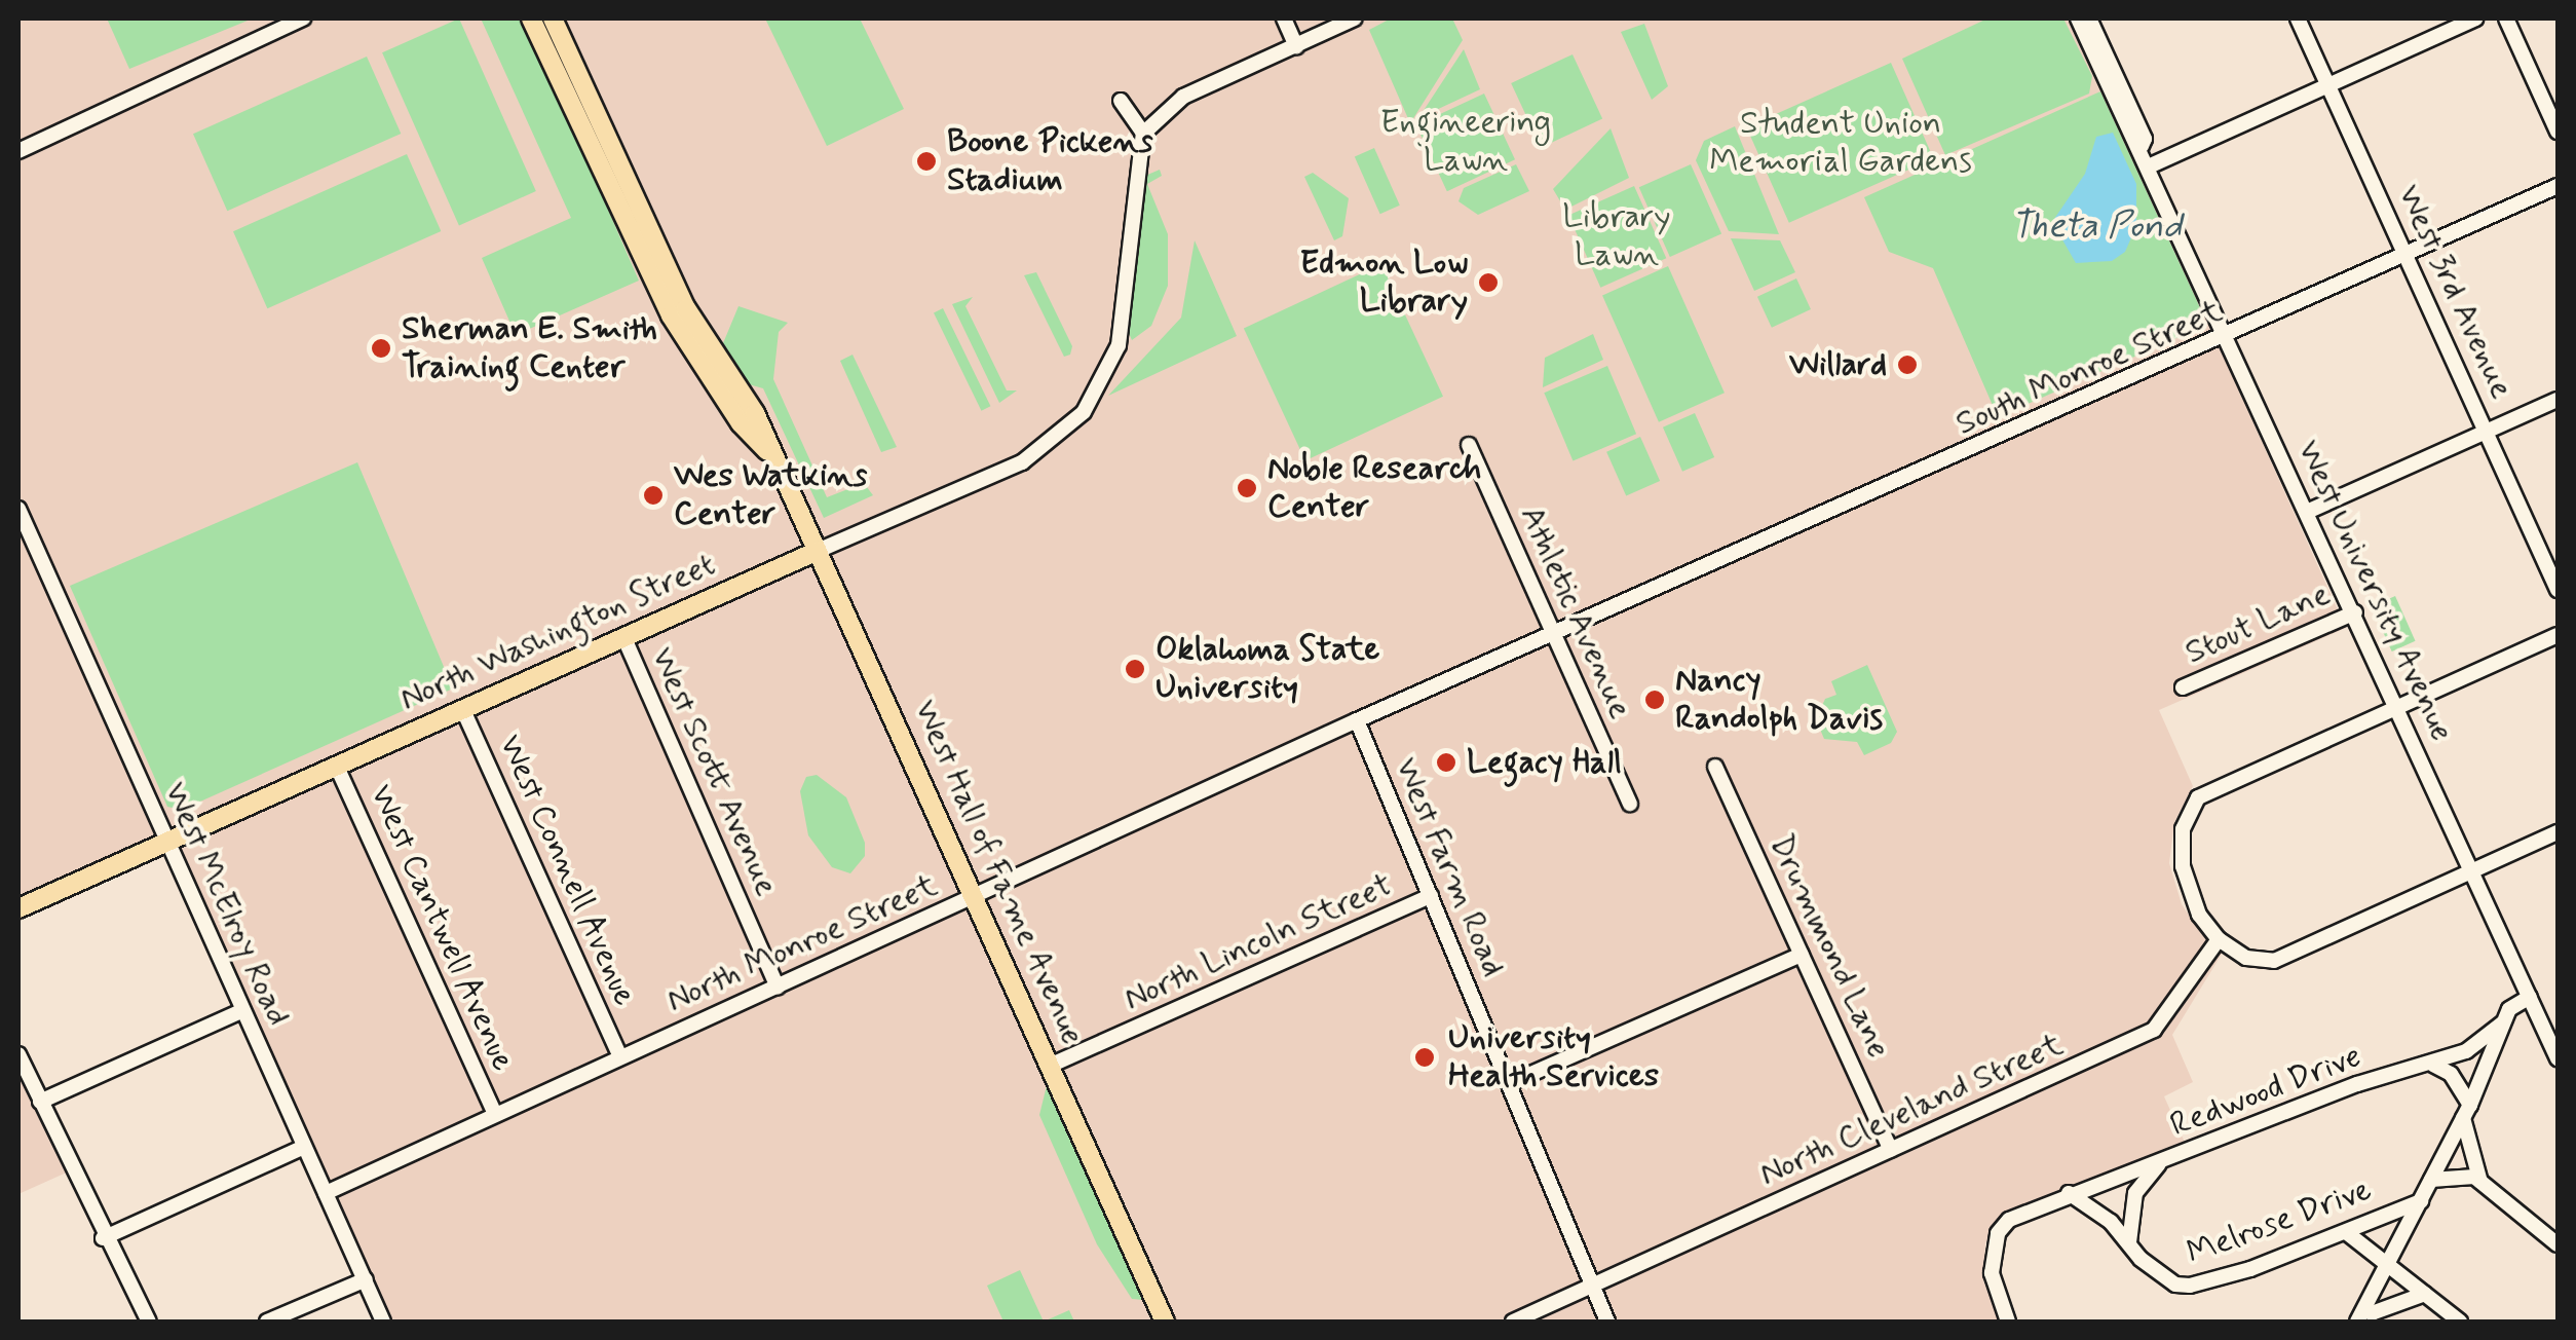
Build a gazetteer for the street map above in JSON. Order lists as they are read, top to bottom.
{
  "streets": {
    "main road": ["North Washington Street", "West Hall of Fame Avenue"],
    "street": [
      "West 3rd Avenue",
      "South Monroe Street",
      "West University Avenue",
      "Athletic Avenue",
      "Stout Lane",
      "West Scott Avenue",
      "West Farm Road",
      "West Connell Avenue",
      "West McElroy Road",
      "West Cantwell Avenue",
      "North Lincoln Street",
      "North Monroe Street",
      "Drummond Lane",
      "Redwood Drive",
      "North Cleveland Street",
      "Melrose Drive"
    ]
  },
  "crossings": [
    ["West 3rd Avenue", "South Monroe Street"],
    ["South Monroe Street", "West University Avenue"],
    ["South Monroe Street", "North Monroe Street"],
    ["West University Avenue", "Stout Lane"],
    ["West University Avenue", "Redwood Drive"],
    ["Athletic Avenue", "North Monroe Street"],
    ["North Washington Street", "West Scott Avenue"],
    ["North Washington Street", "West Connell Avenue"],
    ["North Washington Street", "West Hall of Fame Avenue"],
    ["North Washington Street", "West McElroy Road"],
    ["North Washington Street", "West Cantwell Avenue"],
    ["West Scott Avenue", "North Monroe Street"],
    ["West Farm Road", "North Lincoln Street"],
    ["West Farm Road", "North Monroe Street"],
    ["West Farm Road", "North Cleveland Street"],
    ["West Connell Avenue", "North Monroe Street"],
    ["West Hall of Fame Avenue", "North Lincoln Street"],
    ["West Hall of Fame Avenue", "North Monroe Street"],
    ["West McElroy Road", "North Monroe Street"],
    ["West Cantwell Avenue", "North Monroe Street"],
    ["Drummond Lane", "North Cleveland Street"],
    ["Redwood Drive", "Melrose Drive"]
  ],
  "water": ["Theta Pond"],
  "parks": ["Engineering Lawn", "Student Union Memorial Gardens", "Library Lawn"],
  "places": [
    "Boone Pickens Stadium",
    "Edmon Low Library",
    "Sherman E. Smith Training Center",
    "Willard",
    "Noble Research Center",
    "Wes Watkins Center",
    "Oklahoma State University",
    "Nancy Randolph Davis",
    "Legacy Hall",
    "University Health Services"
  ]
}
